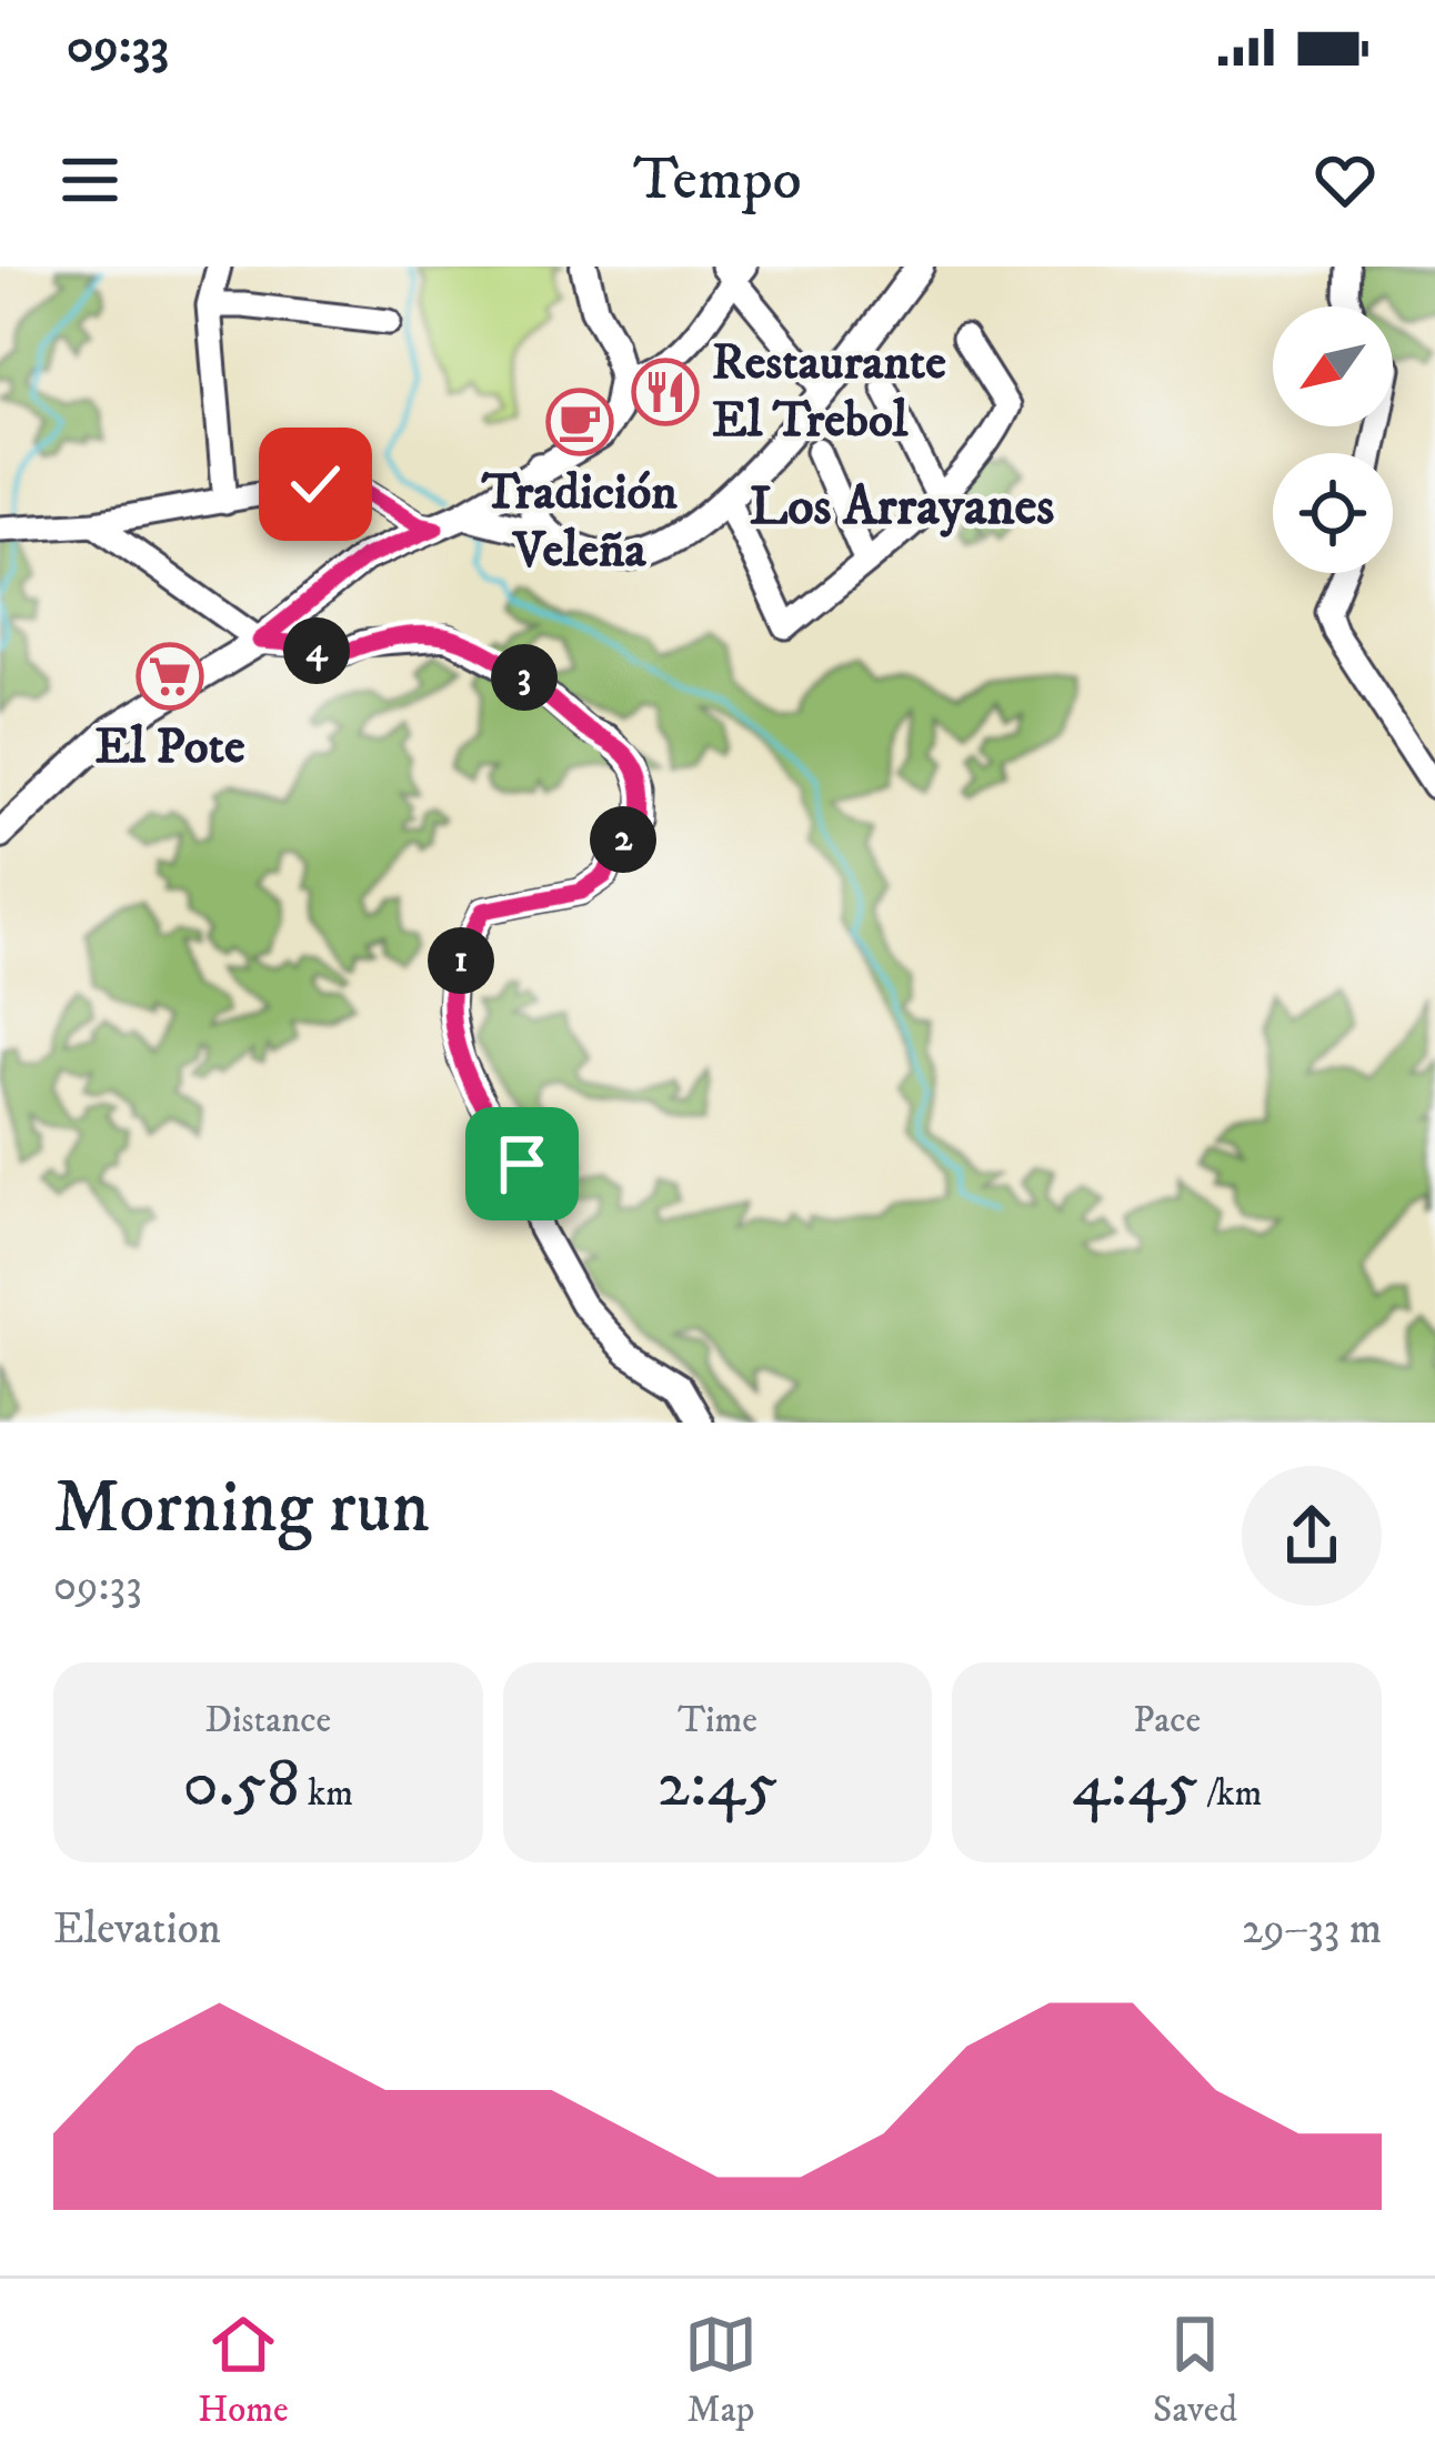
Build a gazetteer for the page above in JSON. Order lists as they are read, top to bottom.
{
  "districts": ["Los Arrayanes"],
  "places": {
    "restaurant": ["Restaurante El Trebol"],
    "cafe": ["Tradición Veleña"],
    "supermarket": ["El Pote"]
  },
  "north": "bottom left",
  "page": {
    "status": "09:33",
    "header": "Tempo",
    "pins": [
      "4",
      "3",
      "2",
      "1"
    ],
    "heading": ["Morning run", "09:33"],
    "stats": [
      ["Distance", "0.58 km"],
      ["Time", "2:45"],
      ["Pace", "4:45 /km"]
    ],
    "chart": ["Elevation", "29–33 m"],
    "tabs": ["Home", "Map", "Saved"]
  }
}
